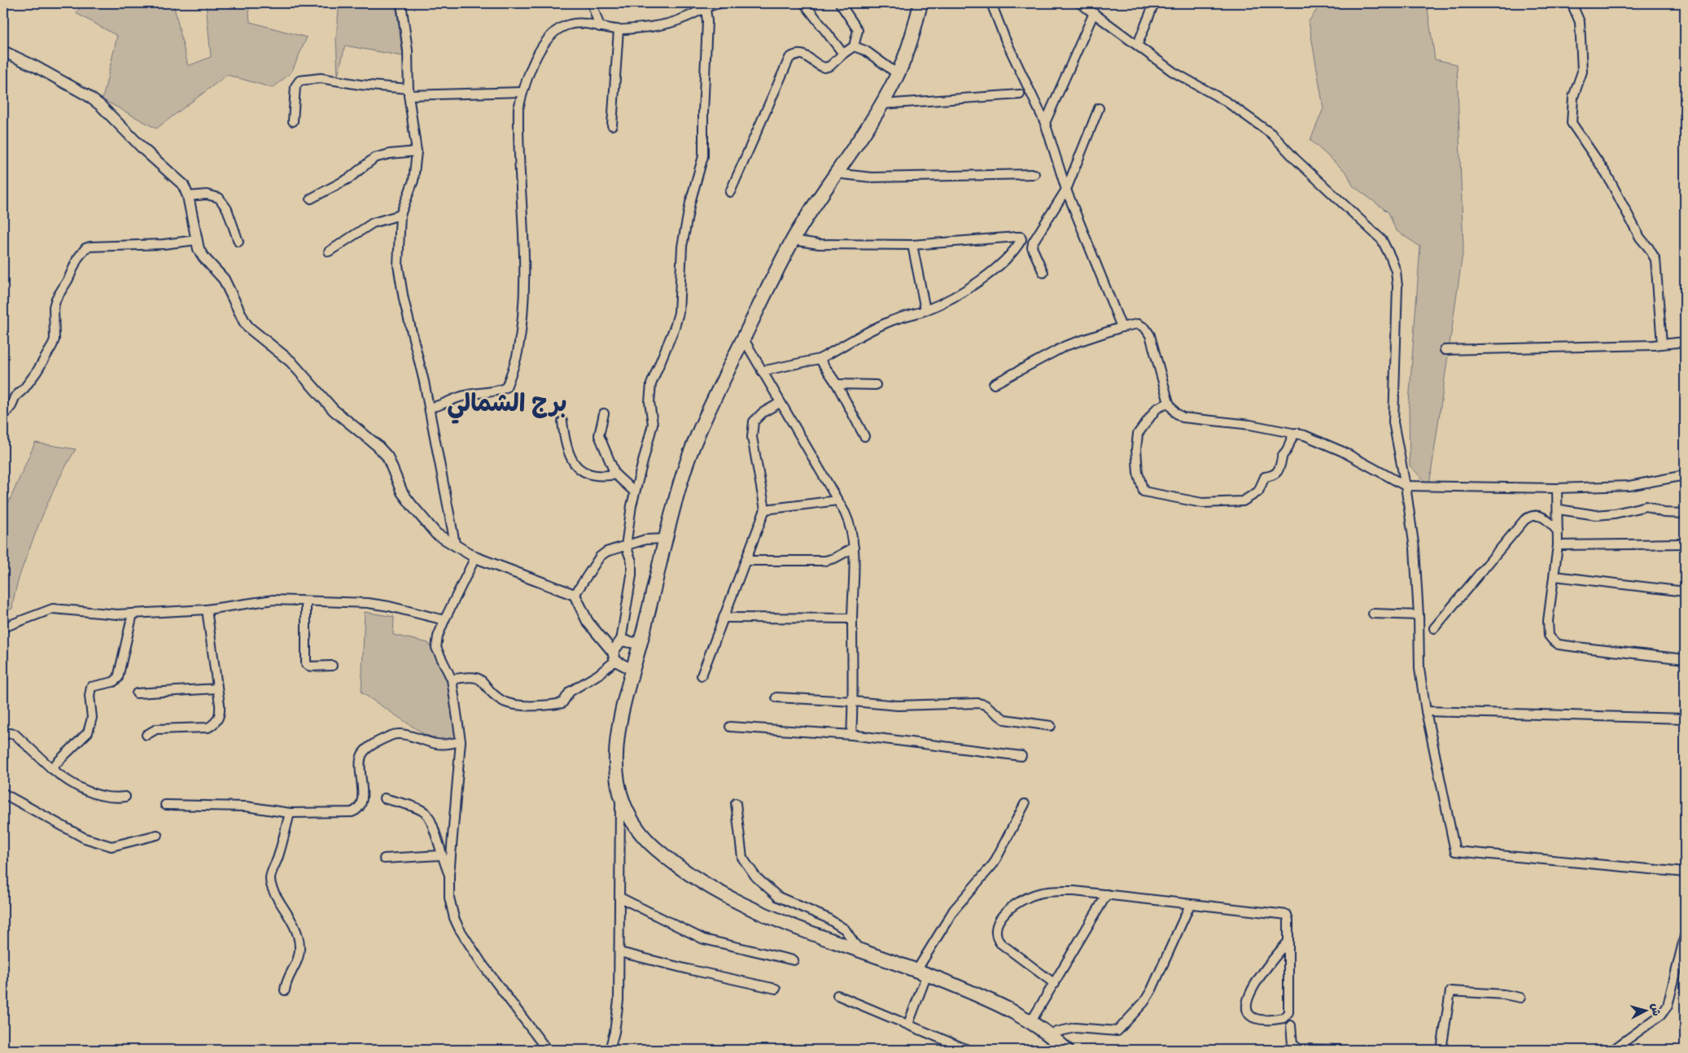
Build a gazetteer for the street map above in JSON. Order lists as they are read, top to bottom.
{
  "districts": ["برج الشمالي"],
  "north": "right"
}
